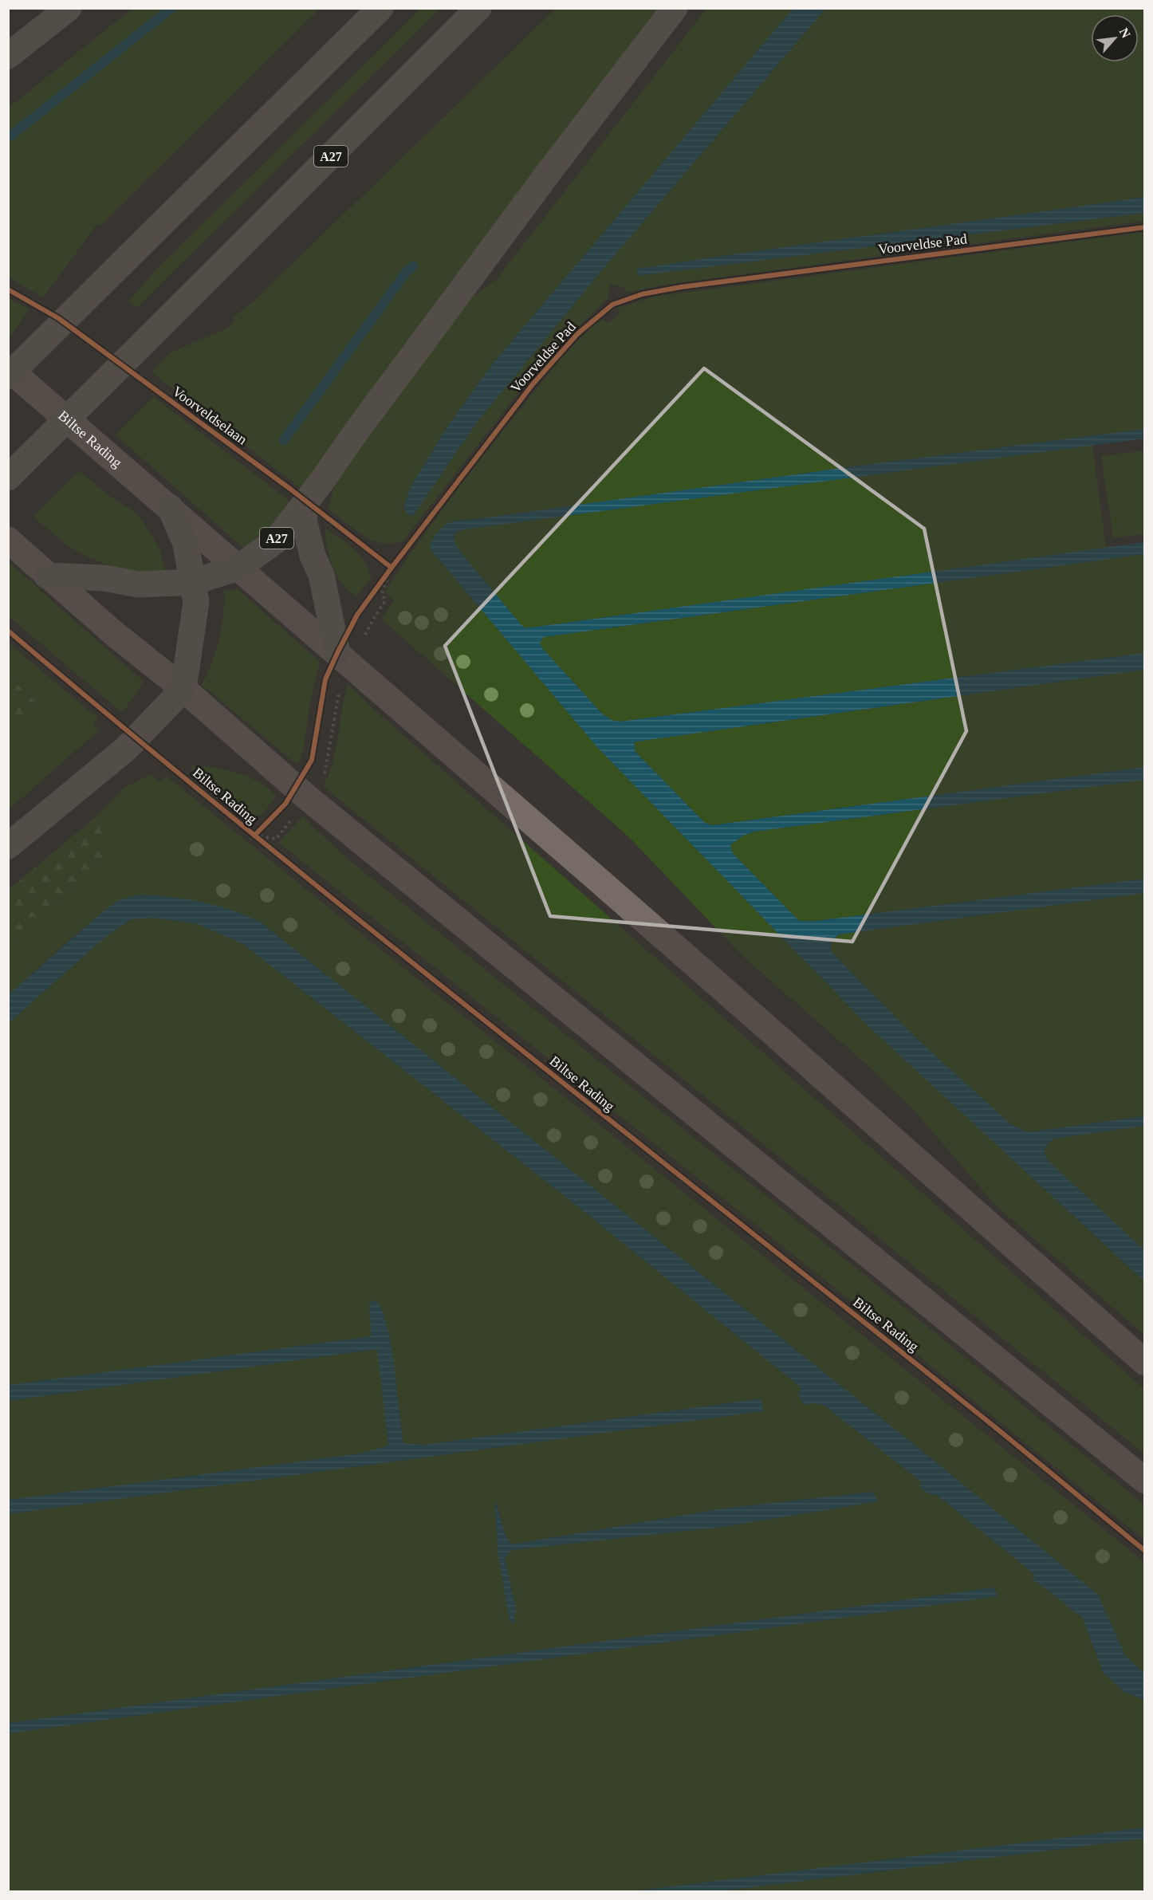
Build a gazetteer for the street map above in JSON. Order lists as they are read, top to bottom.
{
  "streets": {
    "highway": ["A27"],
    "main road": ["Biltse Rading"],
    "cycle path": ["Voorveldse Pad", "Voorveldselaan"]
  },
  "crossings": [
    ["A27", "Biltse Rading"]
  ],
  "north": "top right"
}
